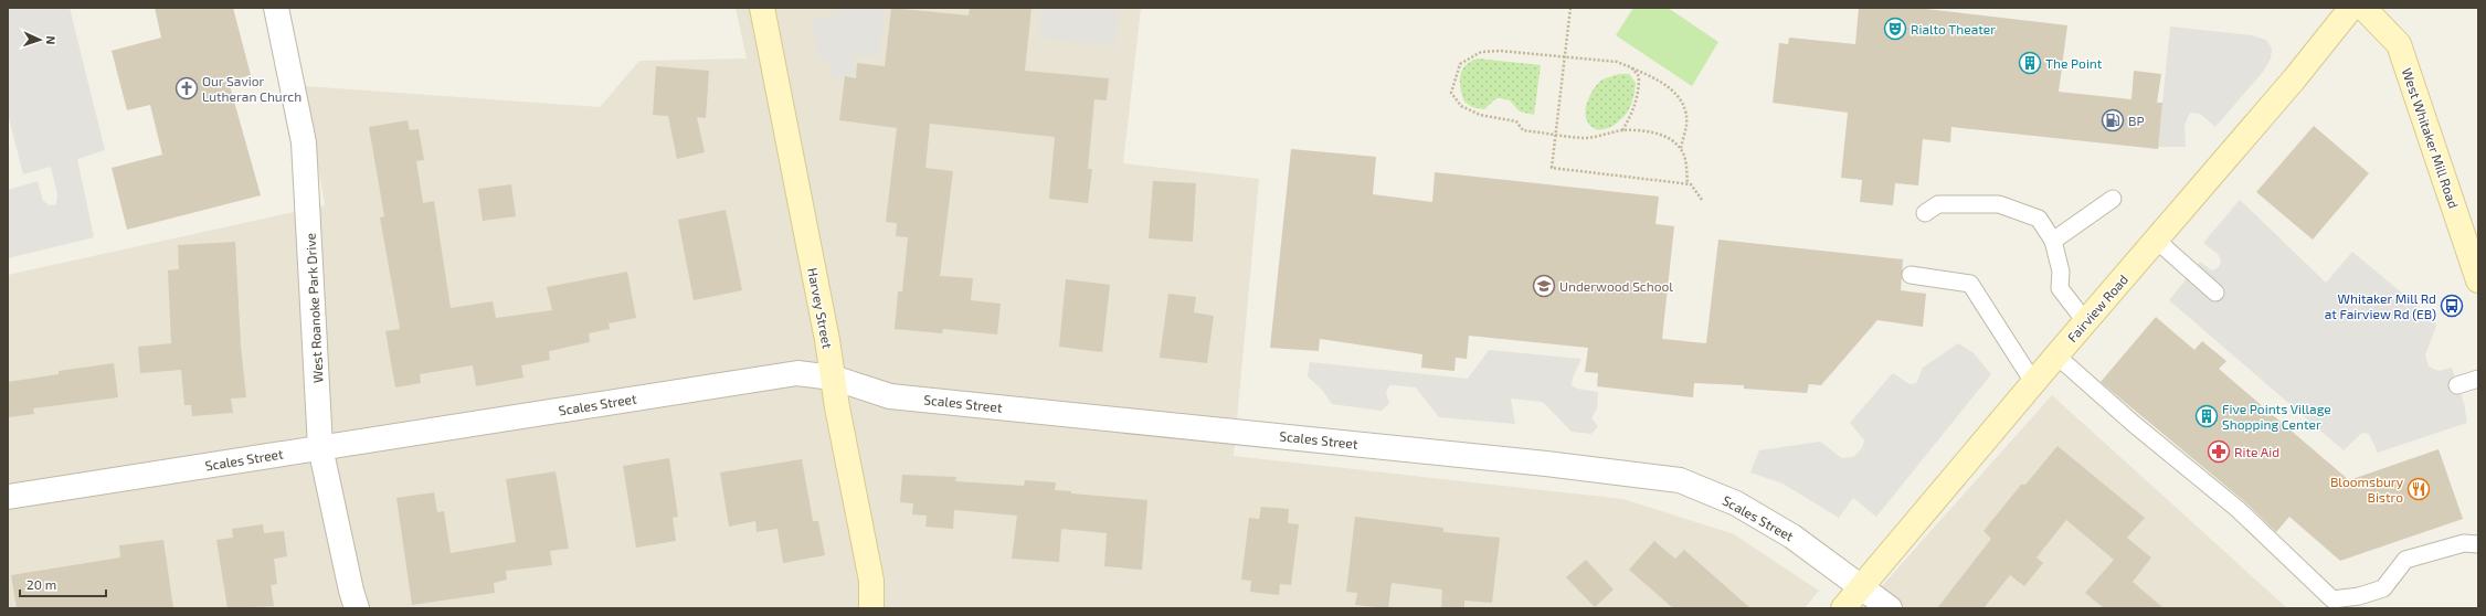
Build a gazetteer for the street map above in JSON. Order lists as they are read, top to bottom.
{
  "streets": {
    "street": [
      "West Whitaker Mill Road",
      "West Roanoke Park Drive",
      "Harvey Street",
      "Fairview Road",
      "Scales Street"
    ]
  },
  "crossings": [
    ["West Roanoke Park Drive", "Scales Street"],
    ["Harvey Street", "Scales Street"],
    ["Fairview Road", "Scales Street"]
  ],
  "places": {
    "theatre": ["Rialto Theater"],
    "building": ["The Point", "Five Points Village Shopping Center"],
    "church": ["Our Savior Lutheran Church"],
    "fuel station": ["BP"],
    "school or university": ["Underwood School"],
    "bus stop": ["Whitaker Mill Rd at Fairview Rd (EB)"],
    "pharmacy": ["Rite Aid"],
    "restaurant": ["Bloomsbury Bistro"]
  },
  "scale_bar": "20 m",
  "north": "right"
}
